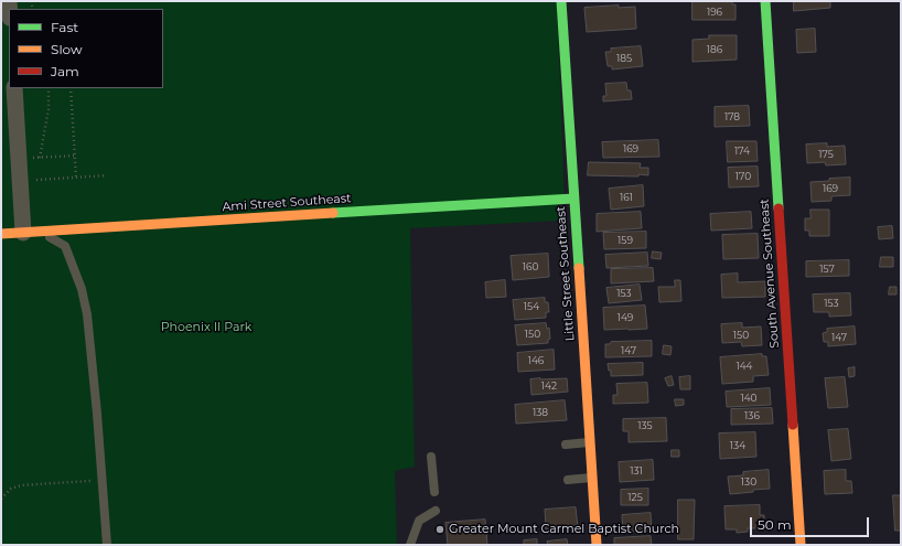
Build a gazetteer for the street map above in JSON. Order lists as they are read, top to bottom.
{
  "streets": {
    "street": ["Ami Street Southeast", "Little Street Southeast", "South Avenue Southeast"]
  },
  "crossings": [
    ["Ami Street Southeast", "Little Street Southeast"]
  ],
  "parks": ["Phoenix II Park"],
  "places": ["Greater Mount Carmel Baptist Church"],
  "house_numbers": [
    "196",
    "186",
    "185",
    "178",
    "169",
    "174",
    "175",
    "170",
    "169",
    "161",
    "159",
    "160",
    "157",
    "153",
    "153",
    "154",
    "149",
    "150",
    "150",
    "147",
    "147",
    "146",
    "144",
    "142",
    "140",
    "138",
    "136",
    "135",
    "134",
    "131",
    "130",
    "125"
  ],
  "legend": ["Fast", "Slow", "Jam"],
  "scale_bar": "50 m"
}
